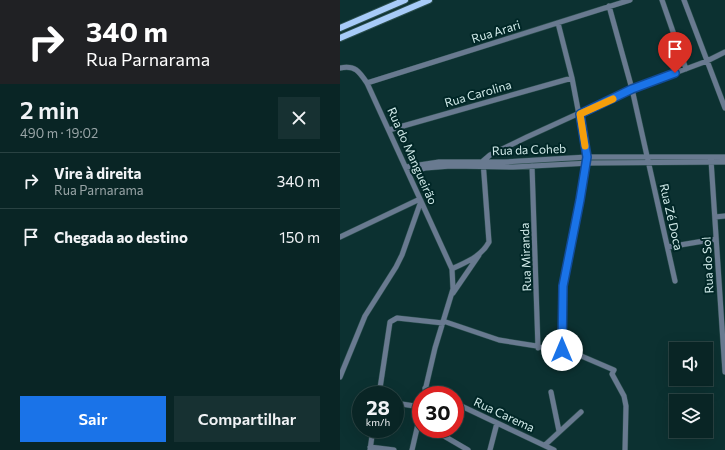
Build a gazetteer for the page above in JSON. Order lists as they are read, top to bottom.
{
  "streets": {
    "street": [
      "Rua Arari",
      "Rua Carolina",
      "Rua da Coheb",
      "Rua do Mangueirão",
      "Rua Zé Doca",
      "Rua Miranda",
      "Rua do Sol",
      "Rua Carema"
    ]
  },
  "crossings": [
    ["Rua Arari", "Rua do Mangueirão"],
    ["Rua Arari", "Rua Zé Doca"],
    ["Rua Carolina", "Rua do Mangueirão"],
    ["Rua da Coheb", "Rua do Mangueirão"],
    ["Rua da Coheb", "Rua Zé Doca"],
    ["Rua da Coheb", "Rua Miranda"],
    ["Rua da Coheb", "Rua do Sol"]
  ],
  "page": {
    "turn": ["340 m", "Rua Parnarama"],
    "heading": ["2 min", "490 m · 19:02"],
    "list": [
      {
        "name": "Vire à direita",
        "note": "Rua Parnarama",
        "value": "340 m"
      },
      {
        "name": "Chegada ao destino",
        "value": "150 m"
      }
    ],
    "speed": "28 km/h",
    "limit": "30",
    "buttons": ["Sair", "Compartilhar"]
  }
}
